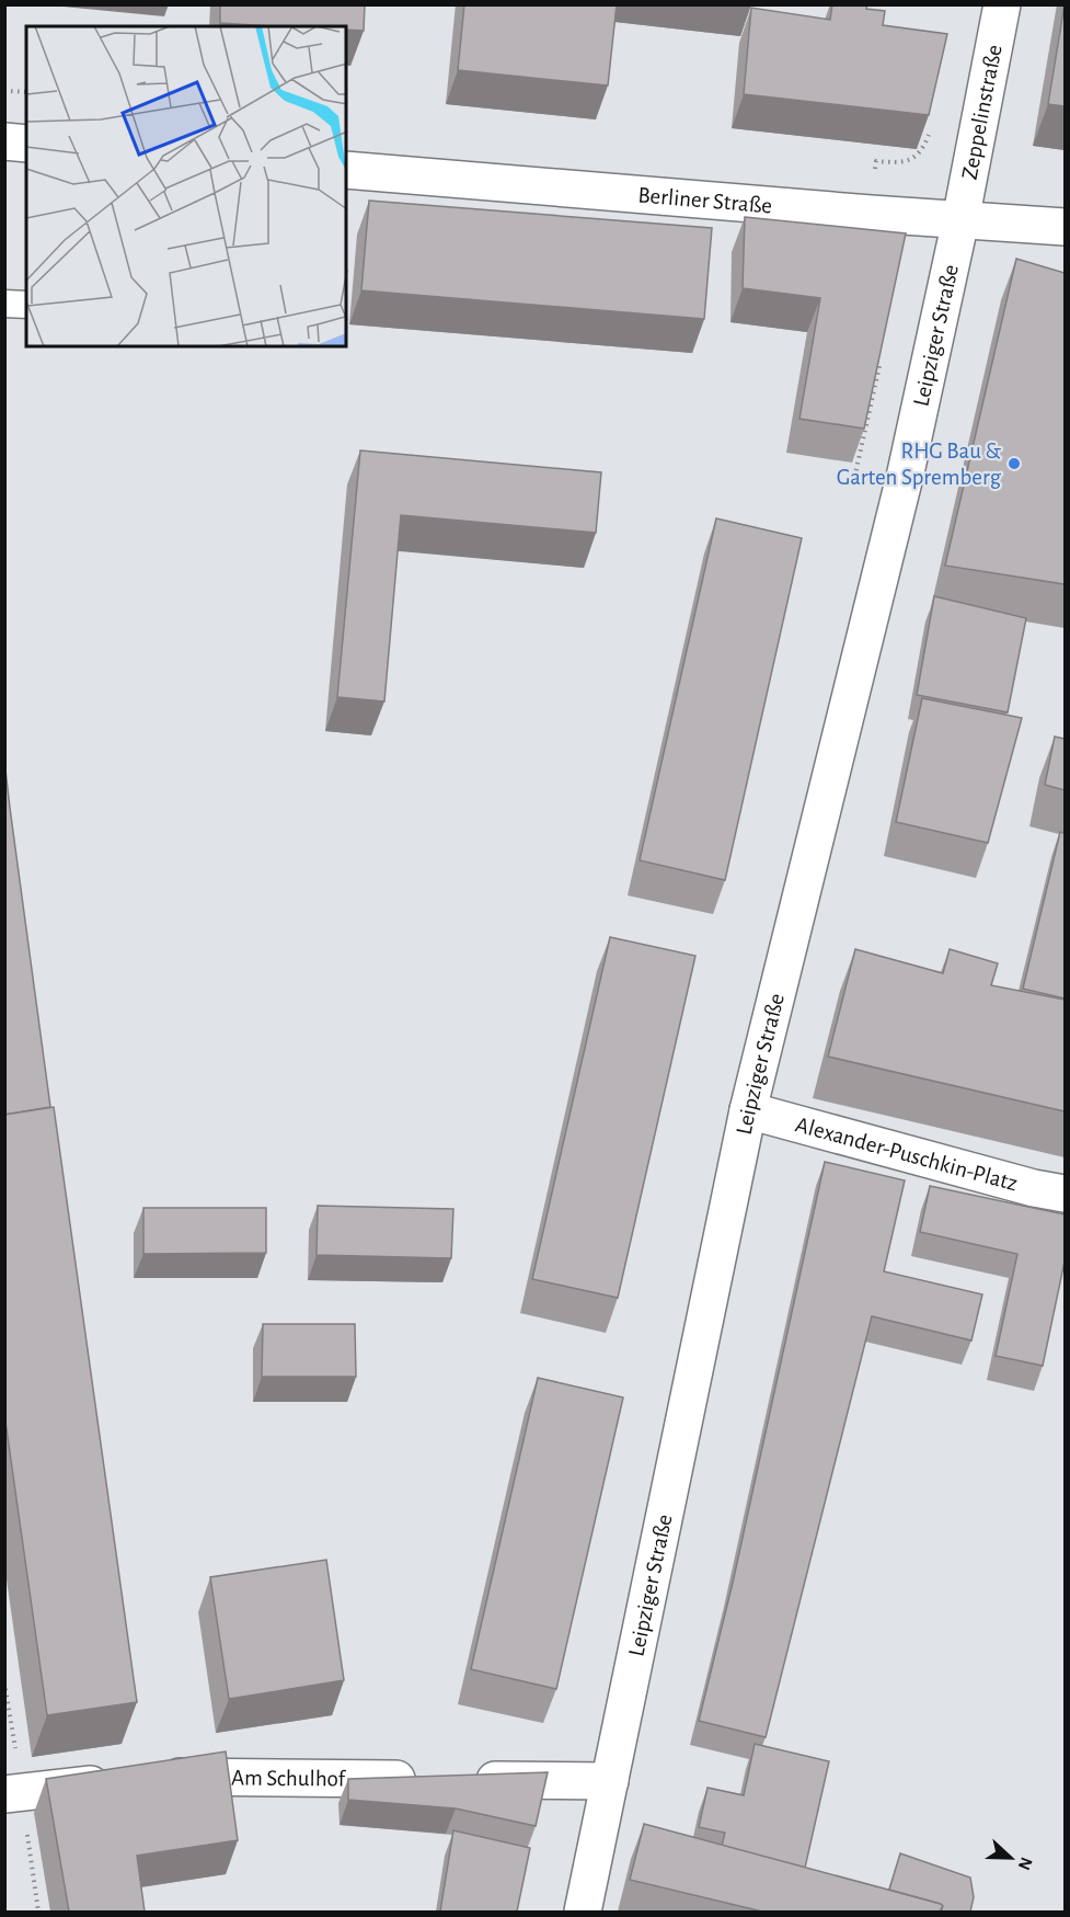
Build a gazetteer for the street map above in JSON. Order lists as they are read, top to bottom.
{
  "streets": {
    "street": [
      "Zeppelinstraße",
      "Berliner Straße",
      "Leipziger Straße",
      "Alexander-Puschkin-Platz",
      "Am Schulhof"
    ]
  },
  "crossings": [
    ["Zeppelinstraße", "Berliner Straße"],
    ["Zeppelinstraße", "Leipziger Straße"],
    ["Berliner Straße", "Leipziger Straße"],
    ["Leipziger Straße", "Alexander-Puschkin-Platz"]
  ],
  "places": ["RHG Bau & Garten Spremberg"],
  "north": "right"
}
